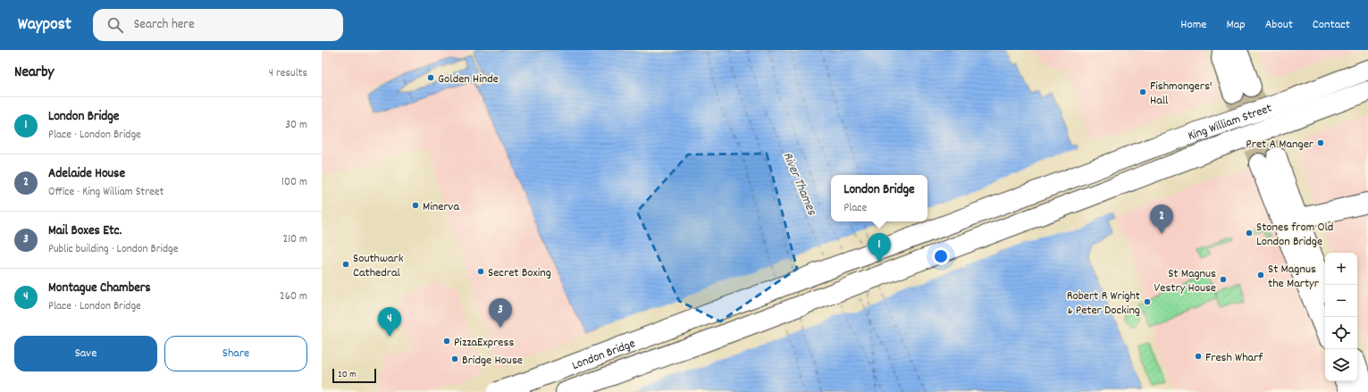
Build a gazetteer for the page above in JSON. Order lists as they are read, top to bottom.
{
  "streets": {
    "main road": ["King William Street", "London Bridge"]
  },
  "crossings": [
    ["King William Street", "London Bridge"]
  ],
  "water": ["River Thames"],
  "places": [
    "Golden Hinde",
    "Fishmongers' Hall",
    "Pret A Manger",
    "Minerva",
    "Stones from Old London Bridge",
    "Southwark Cathedral",
    "Secret Boxing",
    "St Magnus the Martyr",
    "St Magnus Vestry House",
    "Robert R Wright & Peter Docking",
    "PizzaExpress",
    "Fresh Wharf",
    "Bridge House"
  ],
  "scale_bar": "20 m",
  "page": {
    "header": "Waypost",
    "search": "Search here",
    "nav": [
      "Home",
      "Map",
      "About",
      "Contact"
    ],
    "heading": ["Nearby", "4 results"],
    "list": [
      {
        "mark": "1",
        "name": "London Bridge",
        "note": "Place · London Bridge",
        "value": "30 m"
      },
      {
        "mark": "2",
        "name": "Adelaide House",
        "note": "Office · King William Street",
        "value": "100 m"
      },
      {
        "mark": "3",
        "name": "Mail Boxes Etc.",
        "note": "Public building · London Bridge",
        "value": "210 m"
      },
      {
        "mark": "4",
        "name": "Montague Chambers",
        "note": "Place · London Bridge",
        "value": "260 m"
      }
    ],
    "popup": ["London Bridge", "Place"],
    "pins": [
      "2",
      "1",
      "3",
      "4"
    ],
    "map_buttons": ["+", "−"],
    "buttons": ["Save", "Share"],
    "scale": "20 m"
  }
}
